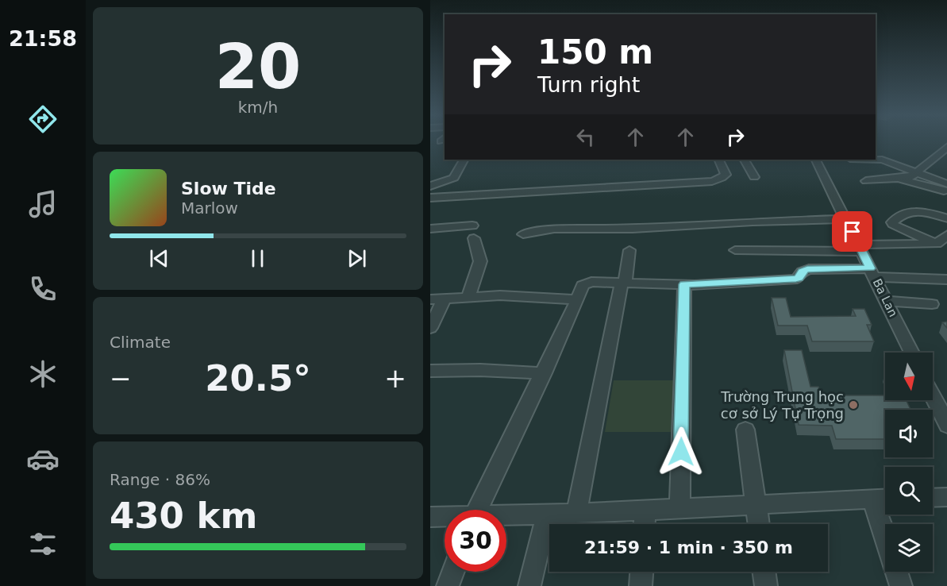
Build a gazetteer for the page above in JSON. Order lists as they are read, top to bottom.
{
  "streets": {
    "street": ["Ba Lan"]
  },
  "places": ["Trường Trung học cơ sở Lý Tự Trọng"],
  "north": "bottom",
  "page": {
    "tabs": "21:58",
    "tile": [
      ["20", "km/h"],
      "Climate",
      ["Range · 86%", "430 km"]
    ],
    "turn": ["150 m", "Turn right"],
    "song": ["Slow Tide", "Marlow"],
    "heat": ["−", "20.5°", "+"],
    "limit": "30",
    "trip": "21:59 · 1 min · 350 m"
  }
}
